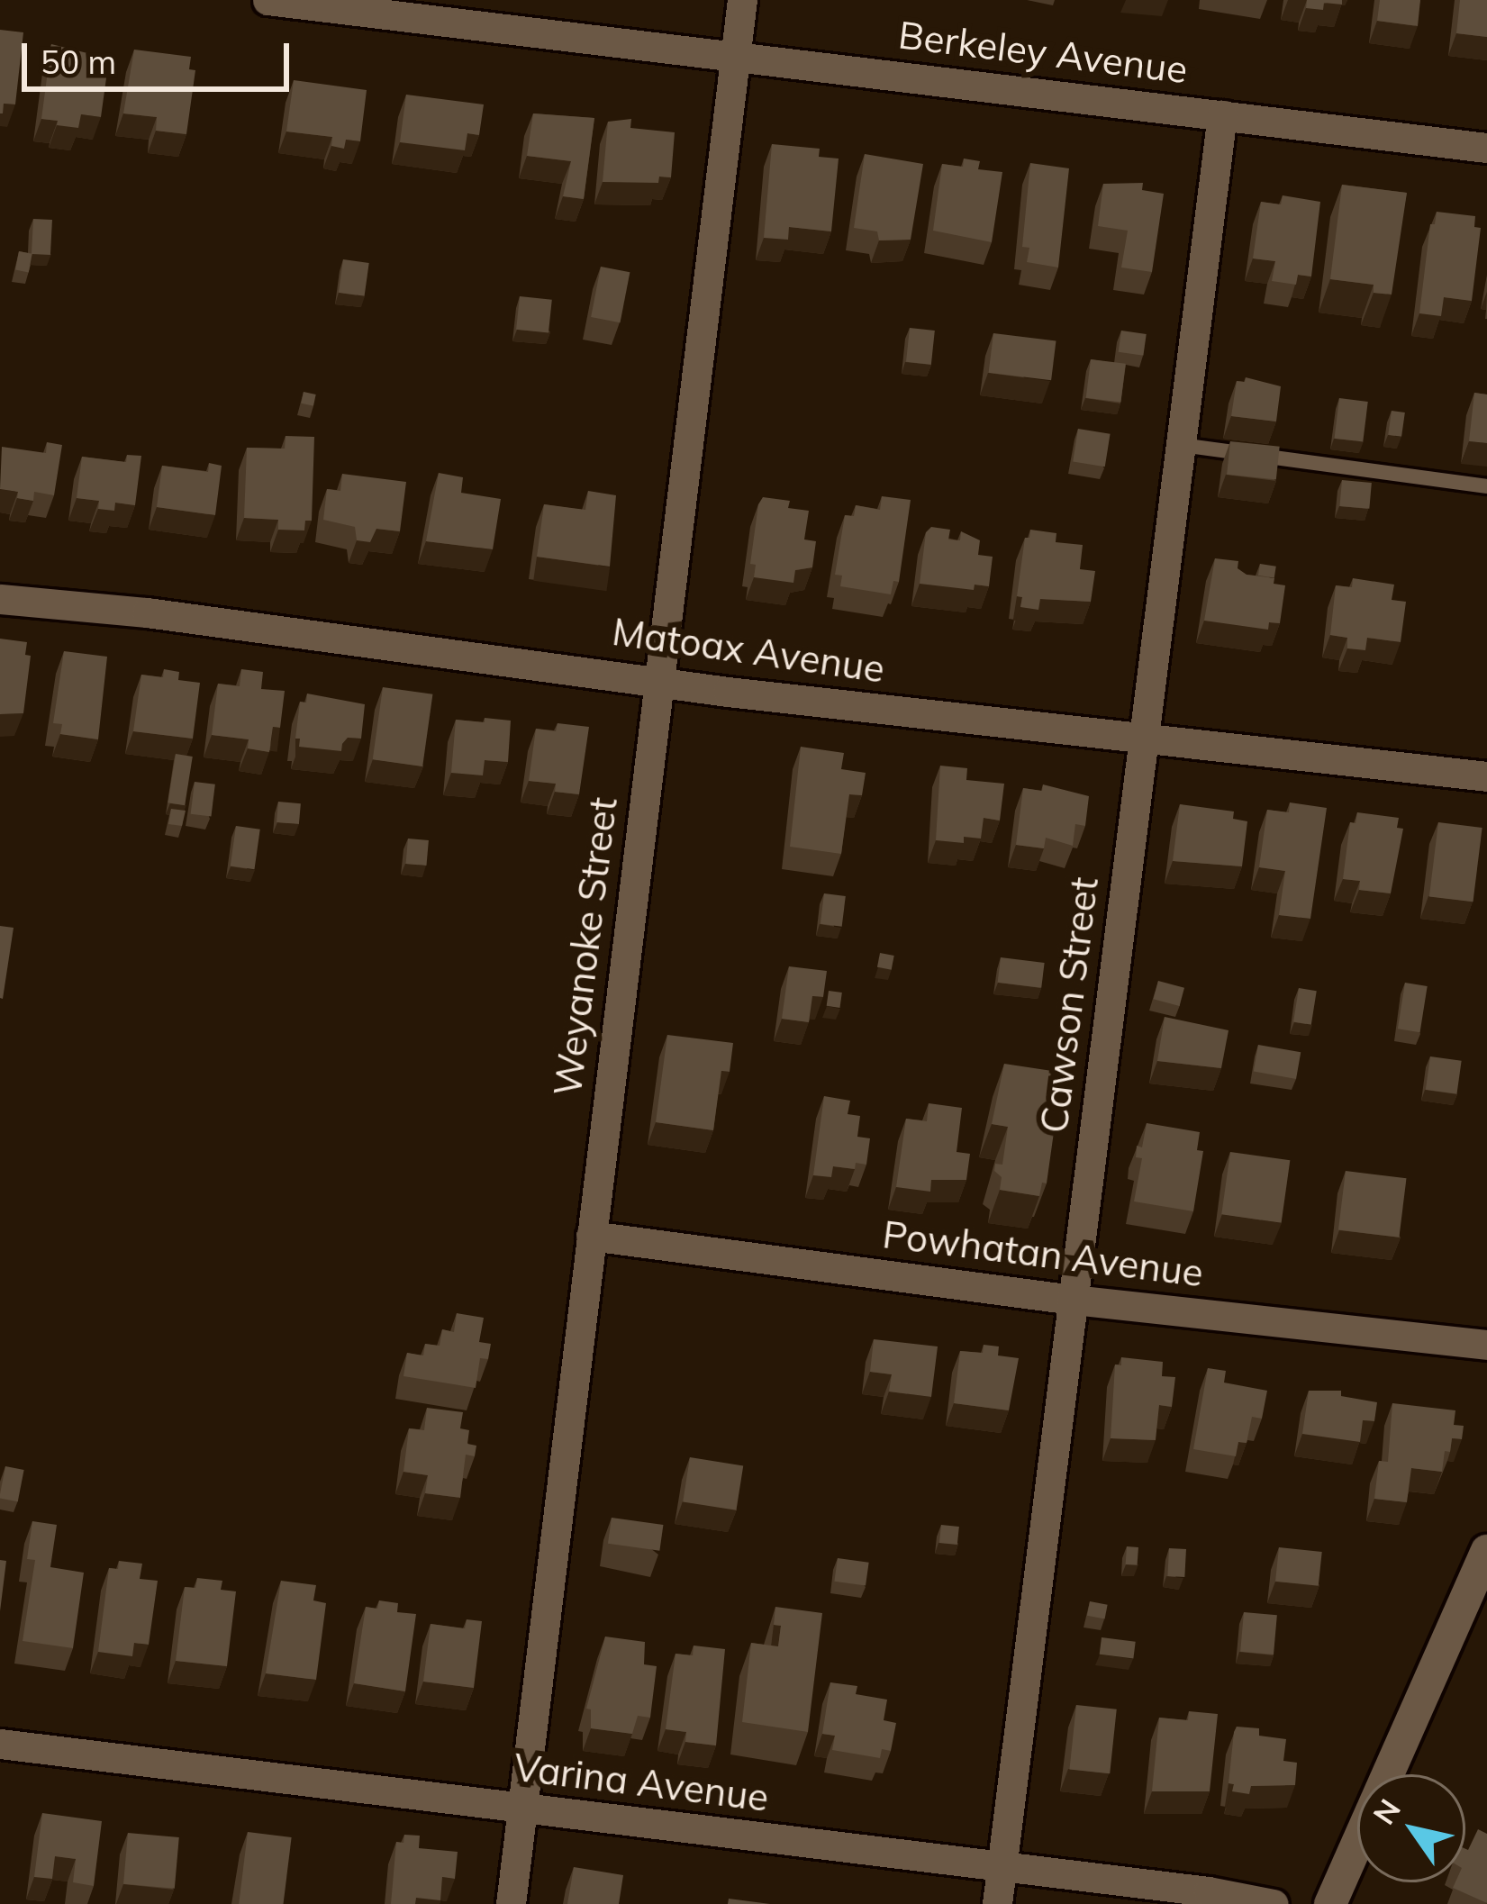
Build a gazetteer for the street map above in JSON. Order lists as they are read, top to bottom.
{
  "streets": {
    "street": [
      "Berkeley Avenue",
      "Matoax Avenue",
      "Weyanoke Street",
      "Cawson Street",
      "Powhatan Avenue",
      "Varina Avenue"
    ]
  },
  "crossings": [
    ["Berkeley Avenue", "Weyanoke Street"],
    ["Berkeley Avenue", "Cawson Street"],
    ["Matoax Avenue", "Weyanoke Street"],
    ["Matoax Avenue", "Cawson Street"],
    ["Weyanoke Street", "Powhatan Avenue"],
    ["Weyanoke Street", "Varina Avenue"],
    ["Cawson Street", "Powhatan Avenue"],
    ["Cawson Street", "Varina Avenue"]
  ],
  "scale_bar": "50 m",
  "north": "top left"
}
